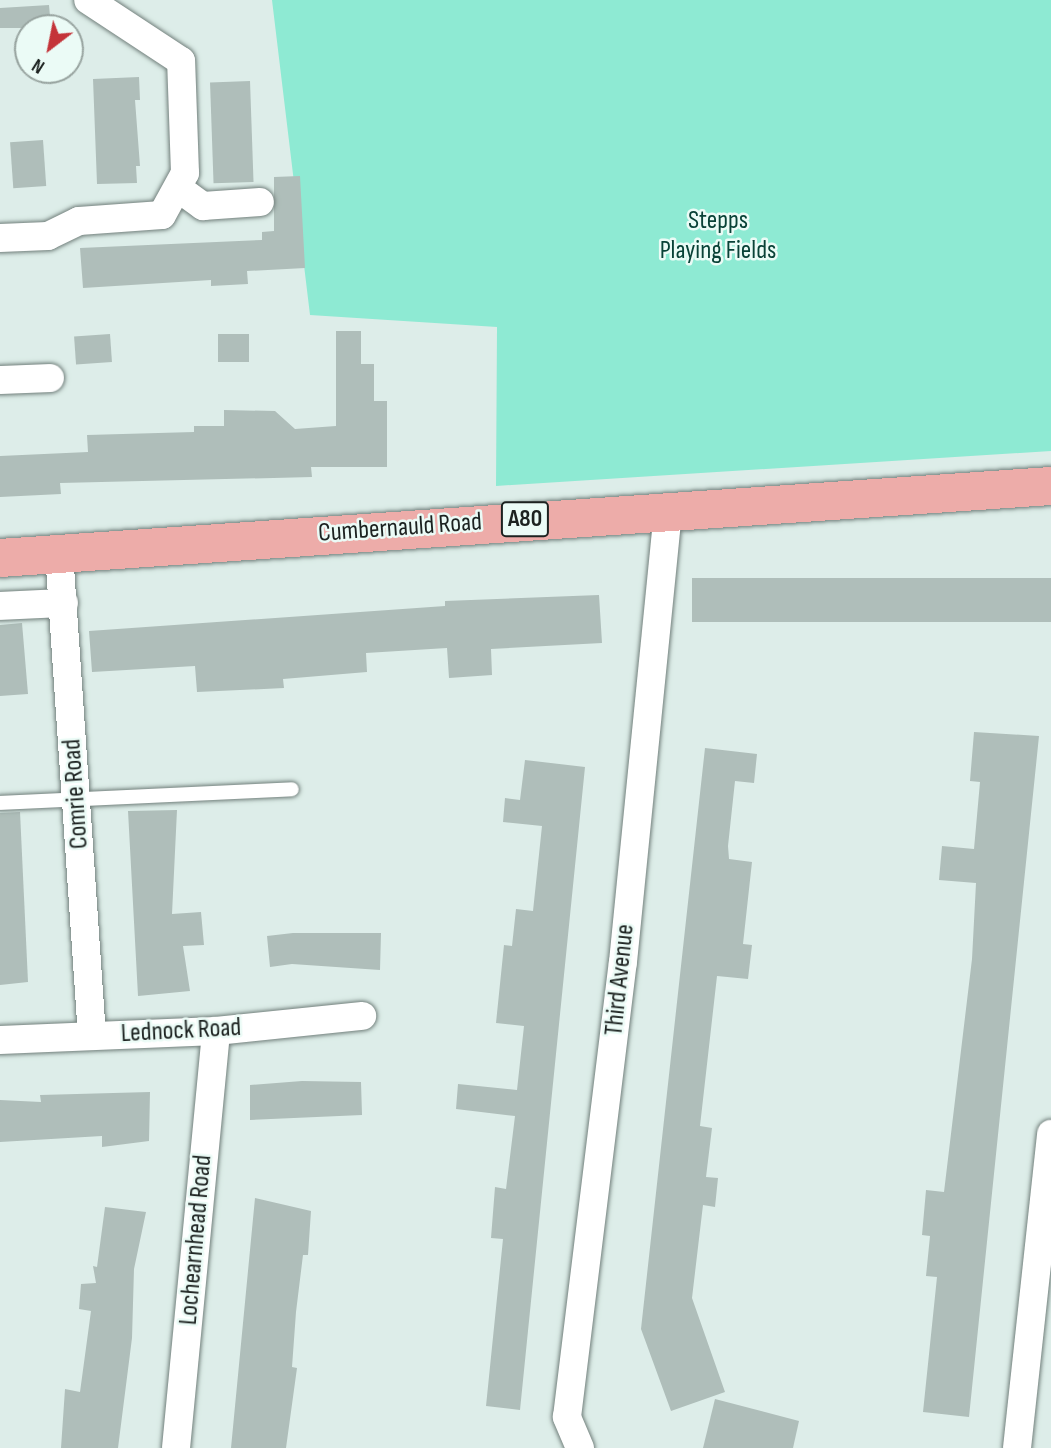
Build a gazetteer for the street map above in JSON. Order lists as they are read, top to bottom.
{
  "streets": {
    "main road": ["A80", "Cumbernauld Road"],
    "street": [
      "Comrie Road",
      "Third Avenue",
      "Lednock Road",
      "Lochearnhead Road"
    ]
  },
  "crossings": [
    ["Cumbernauld Road", "Comrie Road"],
    ["Cumbernauld Road", "Third Avenue"],
    ["Comrie Road", "Lednock Road"],
    ["Lednock Road", "Lochearnhead Road"]
  ],
  "parks": ["Stepps Playing Fields"],
  "north": "bottom left"
}
